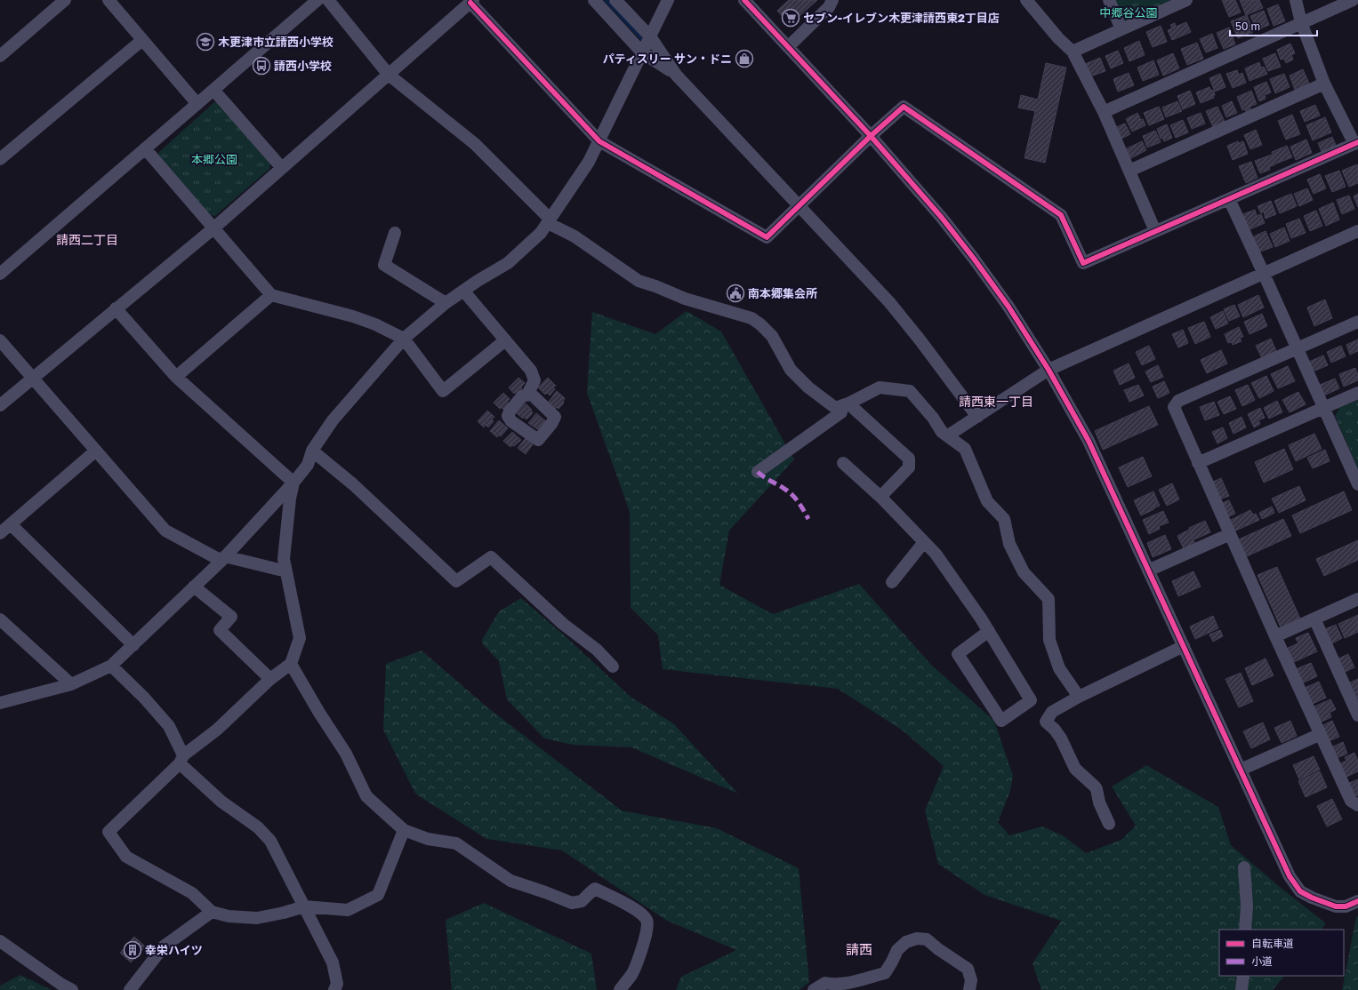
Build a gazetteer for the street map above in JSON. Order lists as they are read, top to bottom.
{
  "districts": ["請西二丁目", "請西東一丁目", "請西"],
  "parks": ["中郷谷公園", "本郷公園"],
  "places": {
    "supermarket": ["セブン-イレブン木更津請西東2丁目店"],
    "school or university": ["木更津市立請西小学校"],
    "shop": ["パティスリー サン・ドニ"],
    "bus stop": ["請西小学校"],
    "public building": ["南本郷集会所"],
    "building": ["幸栄ハイツ"]
  },
  "legend": ["自転車道", "小道"],
  "scale_bar": "50 m"
}
